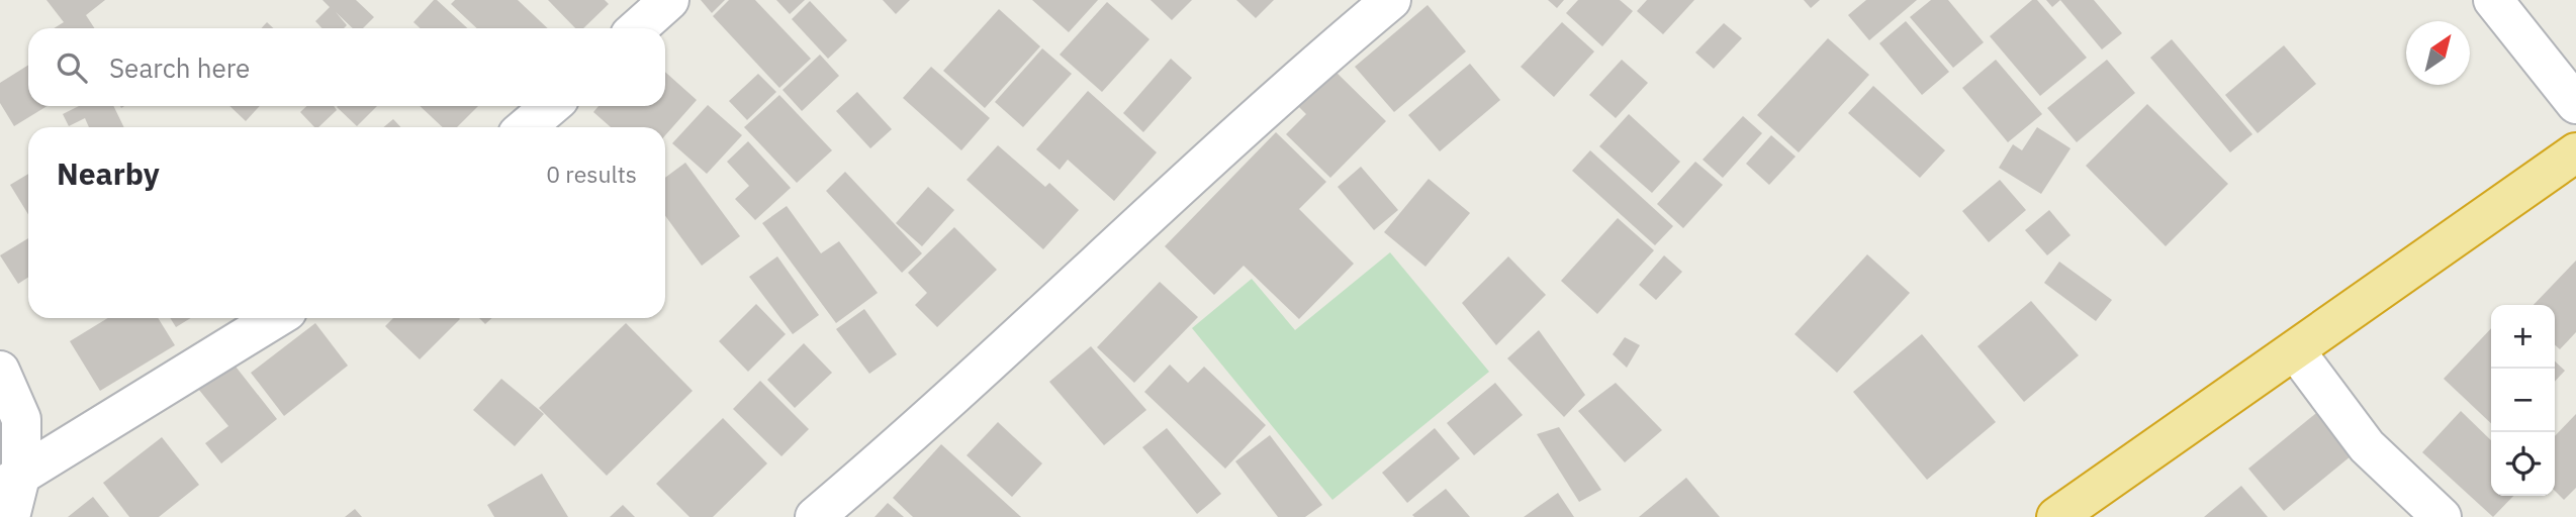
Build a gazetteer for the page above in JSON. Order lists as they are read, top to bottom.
{
  "north": "top right",
  "page": {
    "search": "Search here",
    "heading": ["Nearby", "0 results"],
    "map_buttons": ["+", "−"]
  }
}
